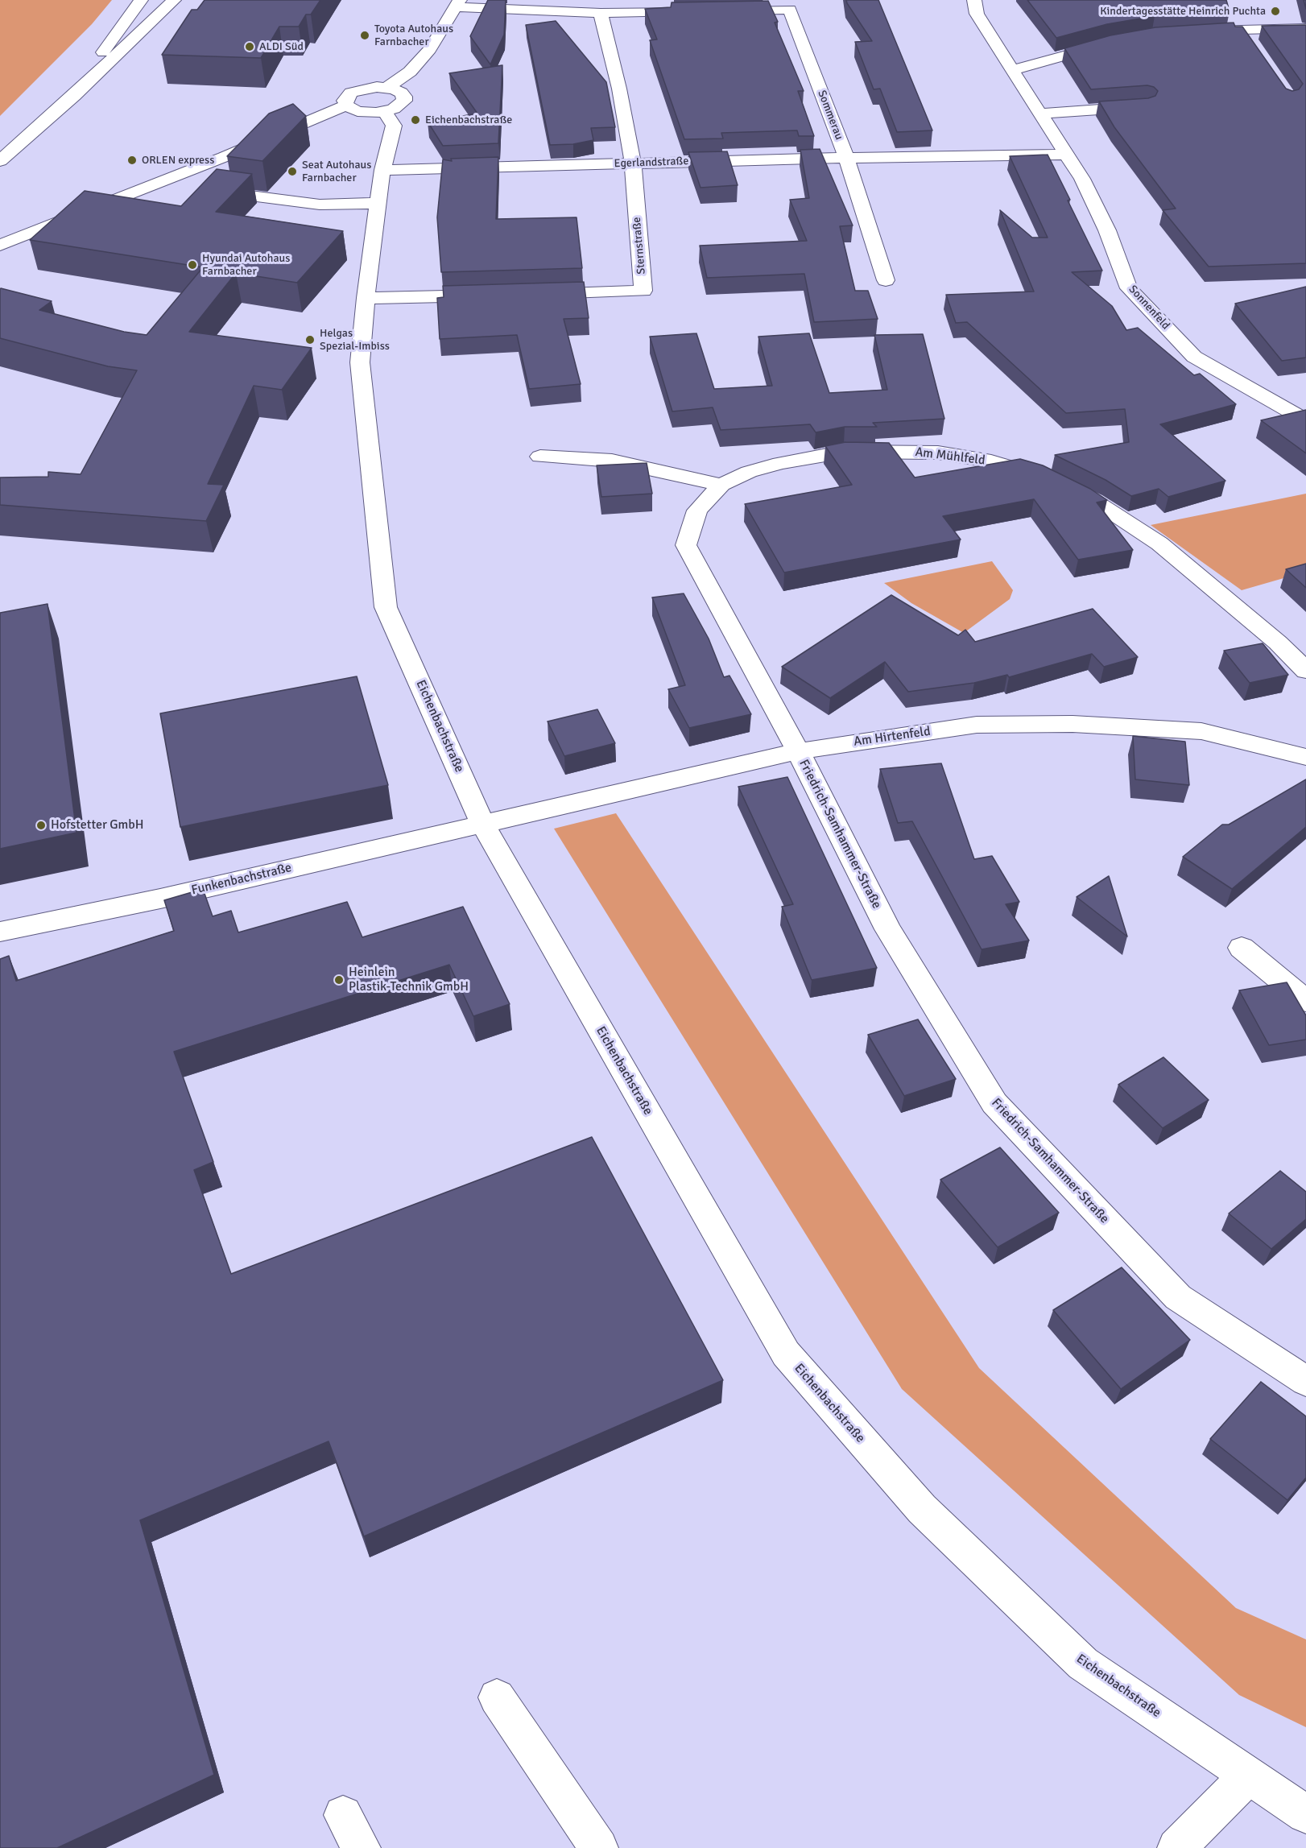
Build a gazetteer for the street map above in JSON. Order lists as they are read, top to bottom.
{
  "streets": {
    "street": [
      "Sommerau",
      "Egerlandstraße",
      "Sternstraße",
      "Sonnenfeld",
      "Am Mühlfeld",
      "Eichenbachstraße",
      "Am Hirtenfeld",
      "Friedrich-Samhammer-Straße",
      "Funkenbachstraße"
    ]
  },
  "crossings": [
    ["Sommerau", "Egerlandstraße"],
    ["Egerlandstraße", "Sternstraße"],
    ["Egerlandstraße", "Sonnenfeld"],
    ["Egerlandstraße", "Eichenbachstraße"],
    ["Am Mühlfeld", "Am Hirtenfeld"],
    ["Am Mühlfeld", "Friedrich-Samhammer-Straße"],
    ["Eichenbachstraße", "Am Hirtenfeld"],
    ["Eichenbachstraße", "Funkenbachstraße"],
    ["Am Hirtenfeld", "Friedrich-Samhammer-Straße"],
    ["Am Hirtenfeld", "Funkenbachstraße"]
  ],
  "places": [
    "Kindertagesstätte Heinrich Puchta",
    "Toyota Autohaus Farnbacher",
    "ALDI Süd",
    "Eichenbachstraße",
    "ORLEN express",
    "Seat Autohaus Farnbacher",
    "Hyundai Autohaus Farnbacher",
    "Helgas Spezial-Imbiss",
    "Hofstetter GmbH",
    "Heinlein Plastik-Technik GmbH"
  ]
}
